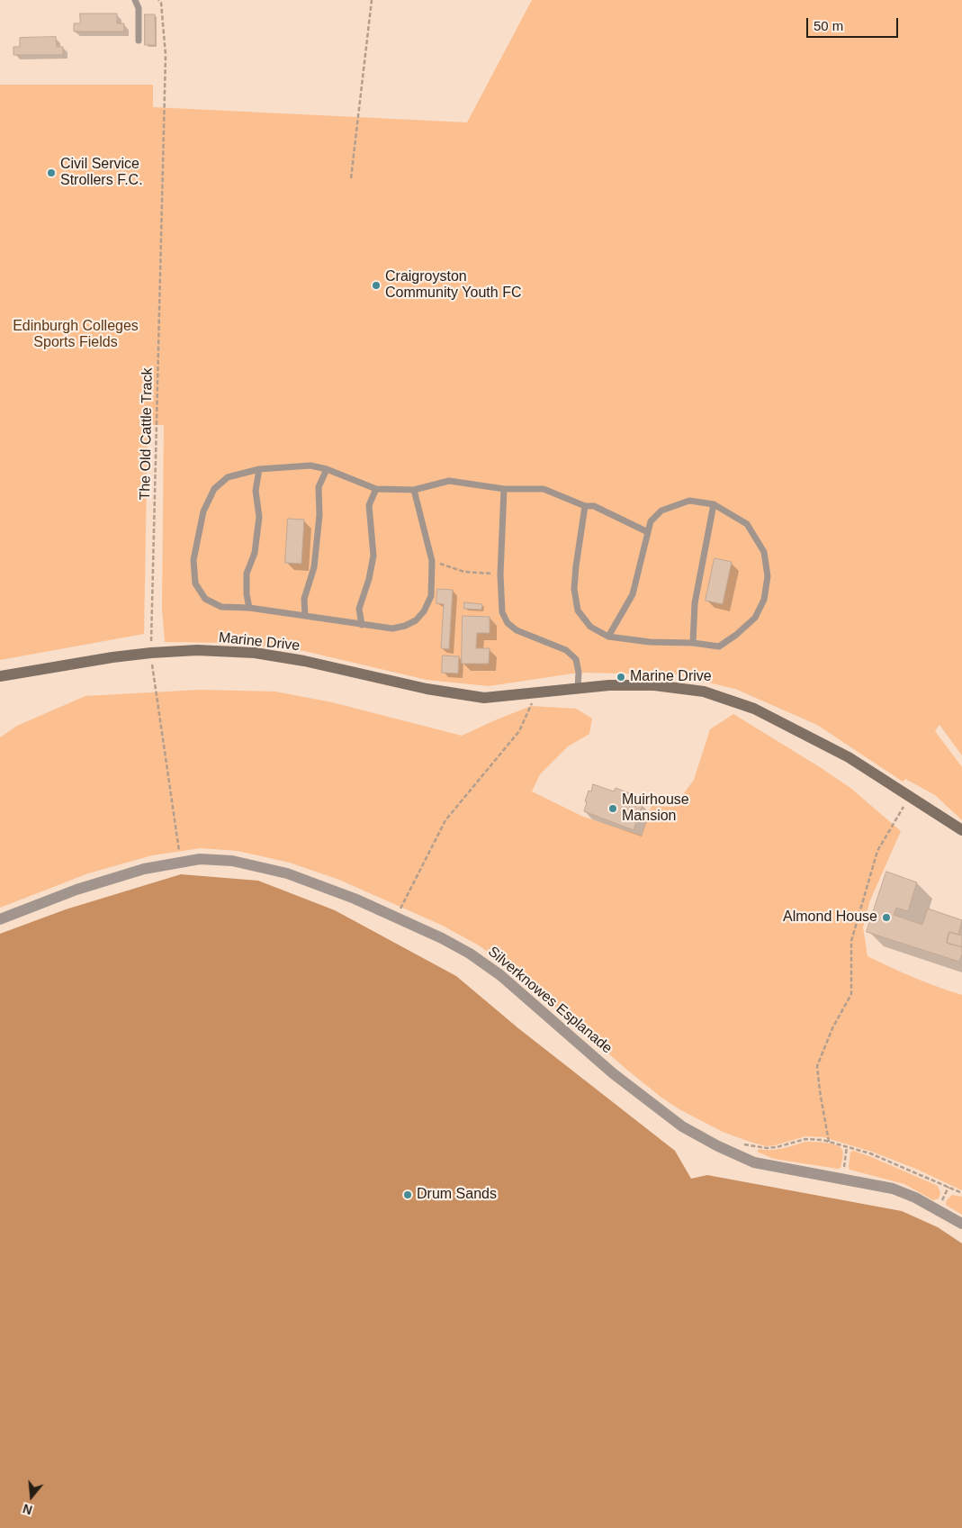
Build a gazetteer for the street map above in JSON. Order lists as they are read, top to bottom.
{
  "streets": {
    "street": ["Marine Drive", "Silverknowes Esplanade"],
    "path": ["The Old Cattle Track"]
  },
  "crossings": [
    ["The Old Cattle Track", "Marine Drive"],
    ["The Old Cattle Track", "Silverknowes Esplanade"]
  ],
  "parks": ["Edinburgh Colleges Sports Fields"],
  "places": [
    "Civil Service Strollers F.C.",
    "Craigroyston Community Youth FC",
    "Marine Drive",
    "Muirhouse Mansion",
    "Almond House",
    "Drum Sands"
  ],
  "scale_bar": "50 m",
  "north": "bottom"
}
